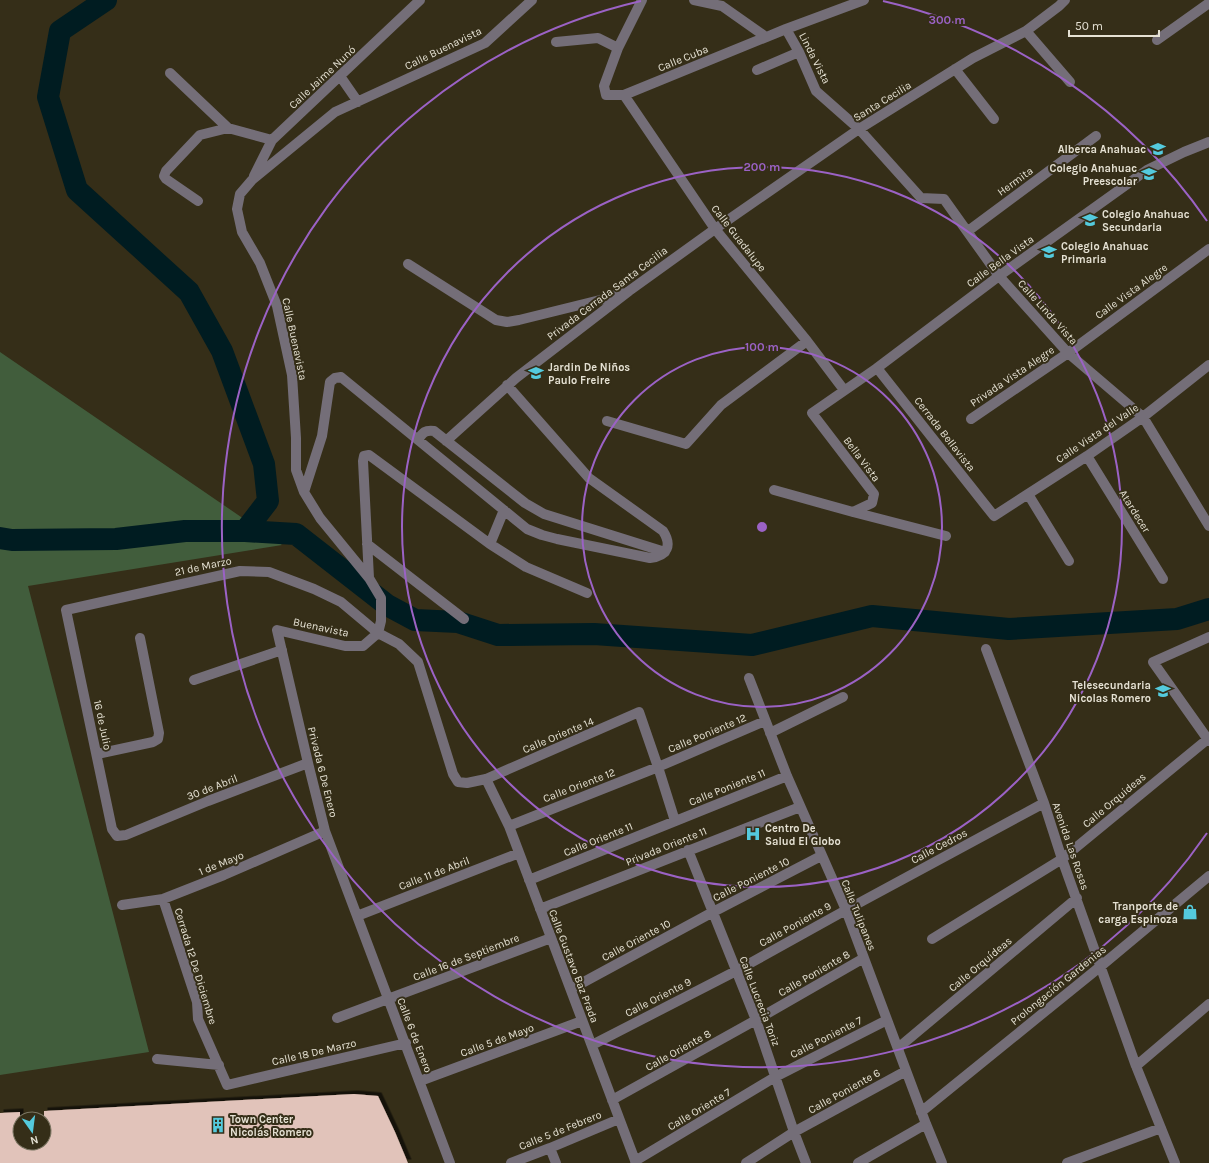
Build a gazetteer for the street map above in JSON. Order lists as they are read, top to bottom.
{
  "streets": {
    "street": [
      "Calle Buenavista",
      "Calle Cuba",
      "Linda Vista",
      "Calle Jaime Nunó",
      "Santa Cecilia",
      "Hermita",
      "Calle Guadalupe",
      "Calle Bella Vista",
      "Calle Vista Alegre",
      "Privada Cerrada Santa Cecilia",
      "Calle Linda Vista",
      "Privada Vista Alegre",
      "Calle Vista del Valle",
      "Cerrada Bellavista",
      "Bella Vista",
      "Atardecer",
      "21 de Marzo",
      "Buenavista",
      "16 de Julio",
      "Calle Poniente 12",
      "Calle Oriente 14",
      "Privada 6 De Enero",
      "Calle Oriente 12",
      "30 de Abril",
      "Calle Poniente 11",
      "Calle Orquideas",
      "Calle Oriente 11",
      "Privada Oriente 11",
      "Calle Cedros",
      "Avenida Las Rosas",
      "1 de Mayo",
      "Calle 11 de Abril",
      "Calle Poniente 10",
      "Calle Tulipanes",
      "Calle Poniente 9",
      "Calle Oriente 10",
      "Calle 16 de Septiembre",
      "Calle Orquídeas",
      "Cerrada 12 De Diciembre",
      "Calle Gustavo Baz Prada",
      "Calle Poniente 8",
      "Prolongación Gardenias",
      "Calle Oriente 9",
      "Calle Lucrecia Toriz",
      "Calle 6 de Enero",
      "Calle Poniente 7",
      "Calle 5 de Mayo",
      "Calle Oriente 8",
      "Calle 18 De Marzo",
      "Calle Poniente 6",
      "Calle Oriente 7",
      "Calle 5 de Febrero"
    ]
  },
  "crossings": [
    ["Calle Buenavista", "Calle Jaime Nunó"],
    ["Calle Buenavista", "21 de Marzo"],
    ["Calle Buenavista", "Buenavista"],
    ["Calle Buenavista", "Calle Oriente 14"],
    ["Calle Cuba", "Linda Vista"],
    ["Calle Cuba", "Calle Guadalupe"],
    ["Linda Vista", "Santa Cecilia"],
    ["Linda Vista", "Calle Linda Vista"],
    ["Santa Cecilia", "Calle Guadalupe"],
    ["Santa Cecilia", "Privada Cerrada Santa Cecilia"],
    ["Santa Cecilia", "Calle Linda Vista"],
    ["Hermita", "Calle Linda Vista"],
    ["Calle Guadalupe", "Calle Bella Vista"],
    ["Calle Guadalupe", "Privada Cerrada Santa Cecilia"],
    ["Calle Bella Vista", "Calle Linda Vista"],
    ["Calle Bella Vista", "Cerrada Bellavista"],
    ["Calle Bella Vista", "Bella Vista"],
    ["Calle Vista Alegre", "Calle Linda Vista"],
    ["Calle Vista Alegre", "Privada Vista Alegre"],
    ["Calle Linda Vista", "Privada Vista Alegre"],
    ["Calle Linda Vista", "Calle Vista del Valle"],
    ["Calle Vista del Valle", "Cerrada Bellavista"],
    ["Calle Vista del Valle", "Atardecer"],
    ["21 de Marzo", "Buenavista"],
    ["21 de Marzo", "16 de Julio"],
    ["21 de Marzo", "Calle Oriente 14"],
    ["Buenavista", "Calle Oriente 14"],
    ["Buenavista", "Privada 6 De Enero"],
    ["16 de Julio", "30 de Abril"],
    ["Calle Poniente 12", "Calle Oriente 14"],
    ["Calle Poniente 12", "Calle Oriente 12"],
    ["Calle Poniente 12", "Calle Tulipanes"],
    ["Calle Oriente 14", "Calle Oriente 12"],
    ["Calle Oriente 14", "Calle Gustavo Baz Prada"],
    ["Privada 6 De Enero", "30 de Abril"],
    ["Privada 6 De Enero", "1 de Mayo"],
    ["Privada 6 De Enero", "Calle 11 de Abril"],
    ["Privada 6 De Enero", "Calle 6 de Enero"],
    ["Calle Oriente 12", "Calle Gustavo Baz Prada"],
    ["Calle Poniente 11", "Calle Oriente 11"],
    ["Calle Poniente 11", "Calle Tulipanes"],
    ["Calle Orquideas", "Avenida Las Rosas"],
    ["Calle Oriente 11", "Calle Gustavo Baz Prada"],
    ["Privada Oriente 11", "Calle Tulipanes"],
    ["Privada Oriente 11", "Calle Gustavo Baz Prada"],
    ["Privada Oriente 11", "Calle Lucrecia Toriz"],
    ["Calle Cedros", "Avenida Las Rosas"],
    ["Calle Cedros", "Calle Tulipanes"],
    ["Calle Cedros", "Calle Poniente 9"],
    ["Avenida Las Rosas", "Calle Orquídeas"],
    ["Avenida Las Rosas", "Prolongación Gardenias"],
    ["1 de Mayo", "Cerrada 12 De Diciembre"],
    ["Calle 11 de Abril", "Calle Gustavo Baz Prada"],
    ["Calle 11 de Abril", "Calle 6 de Enero"],
    ["Calle Poniente 10", "Calle Tulipanes"],
    ["Calle Poniente 10", "Calle Oriente 10"],
    ["Calle Poniente 10", "Calle Lucrecia Toriz"],
    ["Calle Tulipanes", "Calle Poniente 9"],
    ["Calle Tulipanes", "Calle Orquídeas"],
    ["Calle Tulipanes", "Calle Poniente 8"],
    ["Calle Tulipanes", "Prolongación Gardenias"],
    ["Calle Tulipanes", "Calle Poniente 7"],
    ["Calle Tulipanes", "Calle Poniente 6"],
    ["Calle Poniente 9", "Calle Oriente 9"],
    ["Calle Poniente 9", "Calle Lucrecia Toriz"],
    ["Calle Oriente 10", "Calle Gustavo Baz Prada"],
    ["Calle Oriente 10", "Calle Lucrecia Toriz"],
    ["Calle 16 de Septiembre", "Calle Gustavo Baz Prada"],
    ["Calle 16 de Septiembre", "Calle 6 de Enero"],
    ["Cerrada 12 De Diciembre", "Calle 18 De Marzo"],
    ["Calle Gustavo Baz Prada", "Calle Oriente 9"],
    ["Calle Gustavo Baz Prada", "Calle 5 de Mayo"],
    ["Calle Gustavo Baz Prada", "Calle Oriente 8"],
    ["Calle Gustavo Baz Prada", "Calle Oriente 7"],
    ["Calle Gustavo Baz Prada", "Calle 5 de Febrero"],
    ["Calle Poniente 8", "Calle Lucrecia Toriz"],
    ["Calle Poniente 8", "Calle Oriente 8"],
    ["Calle Oriente 9", "Calle Lucrecia Toriz"],
    ["Calle Lucrecia Toriz", "Calle Poniente 7"],
    ["Calle Lucrecia Toriz", "Calle Oriente 8"],
    ["Calle Lucrecia Toriz", "Calle Poniente 6"],
    ["Calle Lucrecia Toriz", "Calle Oriente 7"],
    ["Calle 6 de Enero", "Calle 5 de Mayo"],
    ["Calle 6 de Enero", "Calle 18 De Marzo"],
    ["Calle Poniente 7", "Calle Oriente 7"]
  ],
  "places": {
    "school or university": [
      "Alberca Anahuac",
      "Colegio Anahuac Preescolar",
      "Colegio Anahuac Secundaria",
      "Colegio Anahuac Primaria",
      "Jardin De Niños Paulo Freire",
      "Telesecundaria Nicolas Romero"
    ],
    "hospital": ["Centro De Salud El Globo"],
    "shop": ["Tranporte de carga Espinoza"],
    "building": ["Town Center Nicolás Romero"]
  },
  "scale_bar": "50 m",
  "north": "bottom",
  "rings": ["300 m", "200 m", "100 m"]
}
